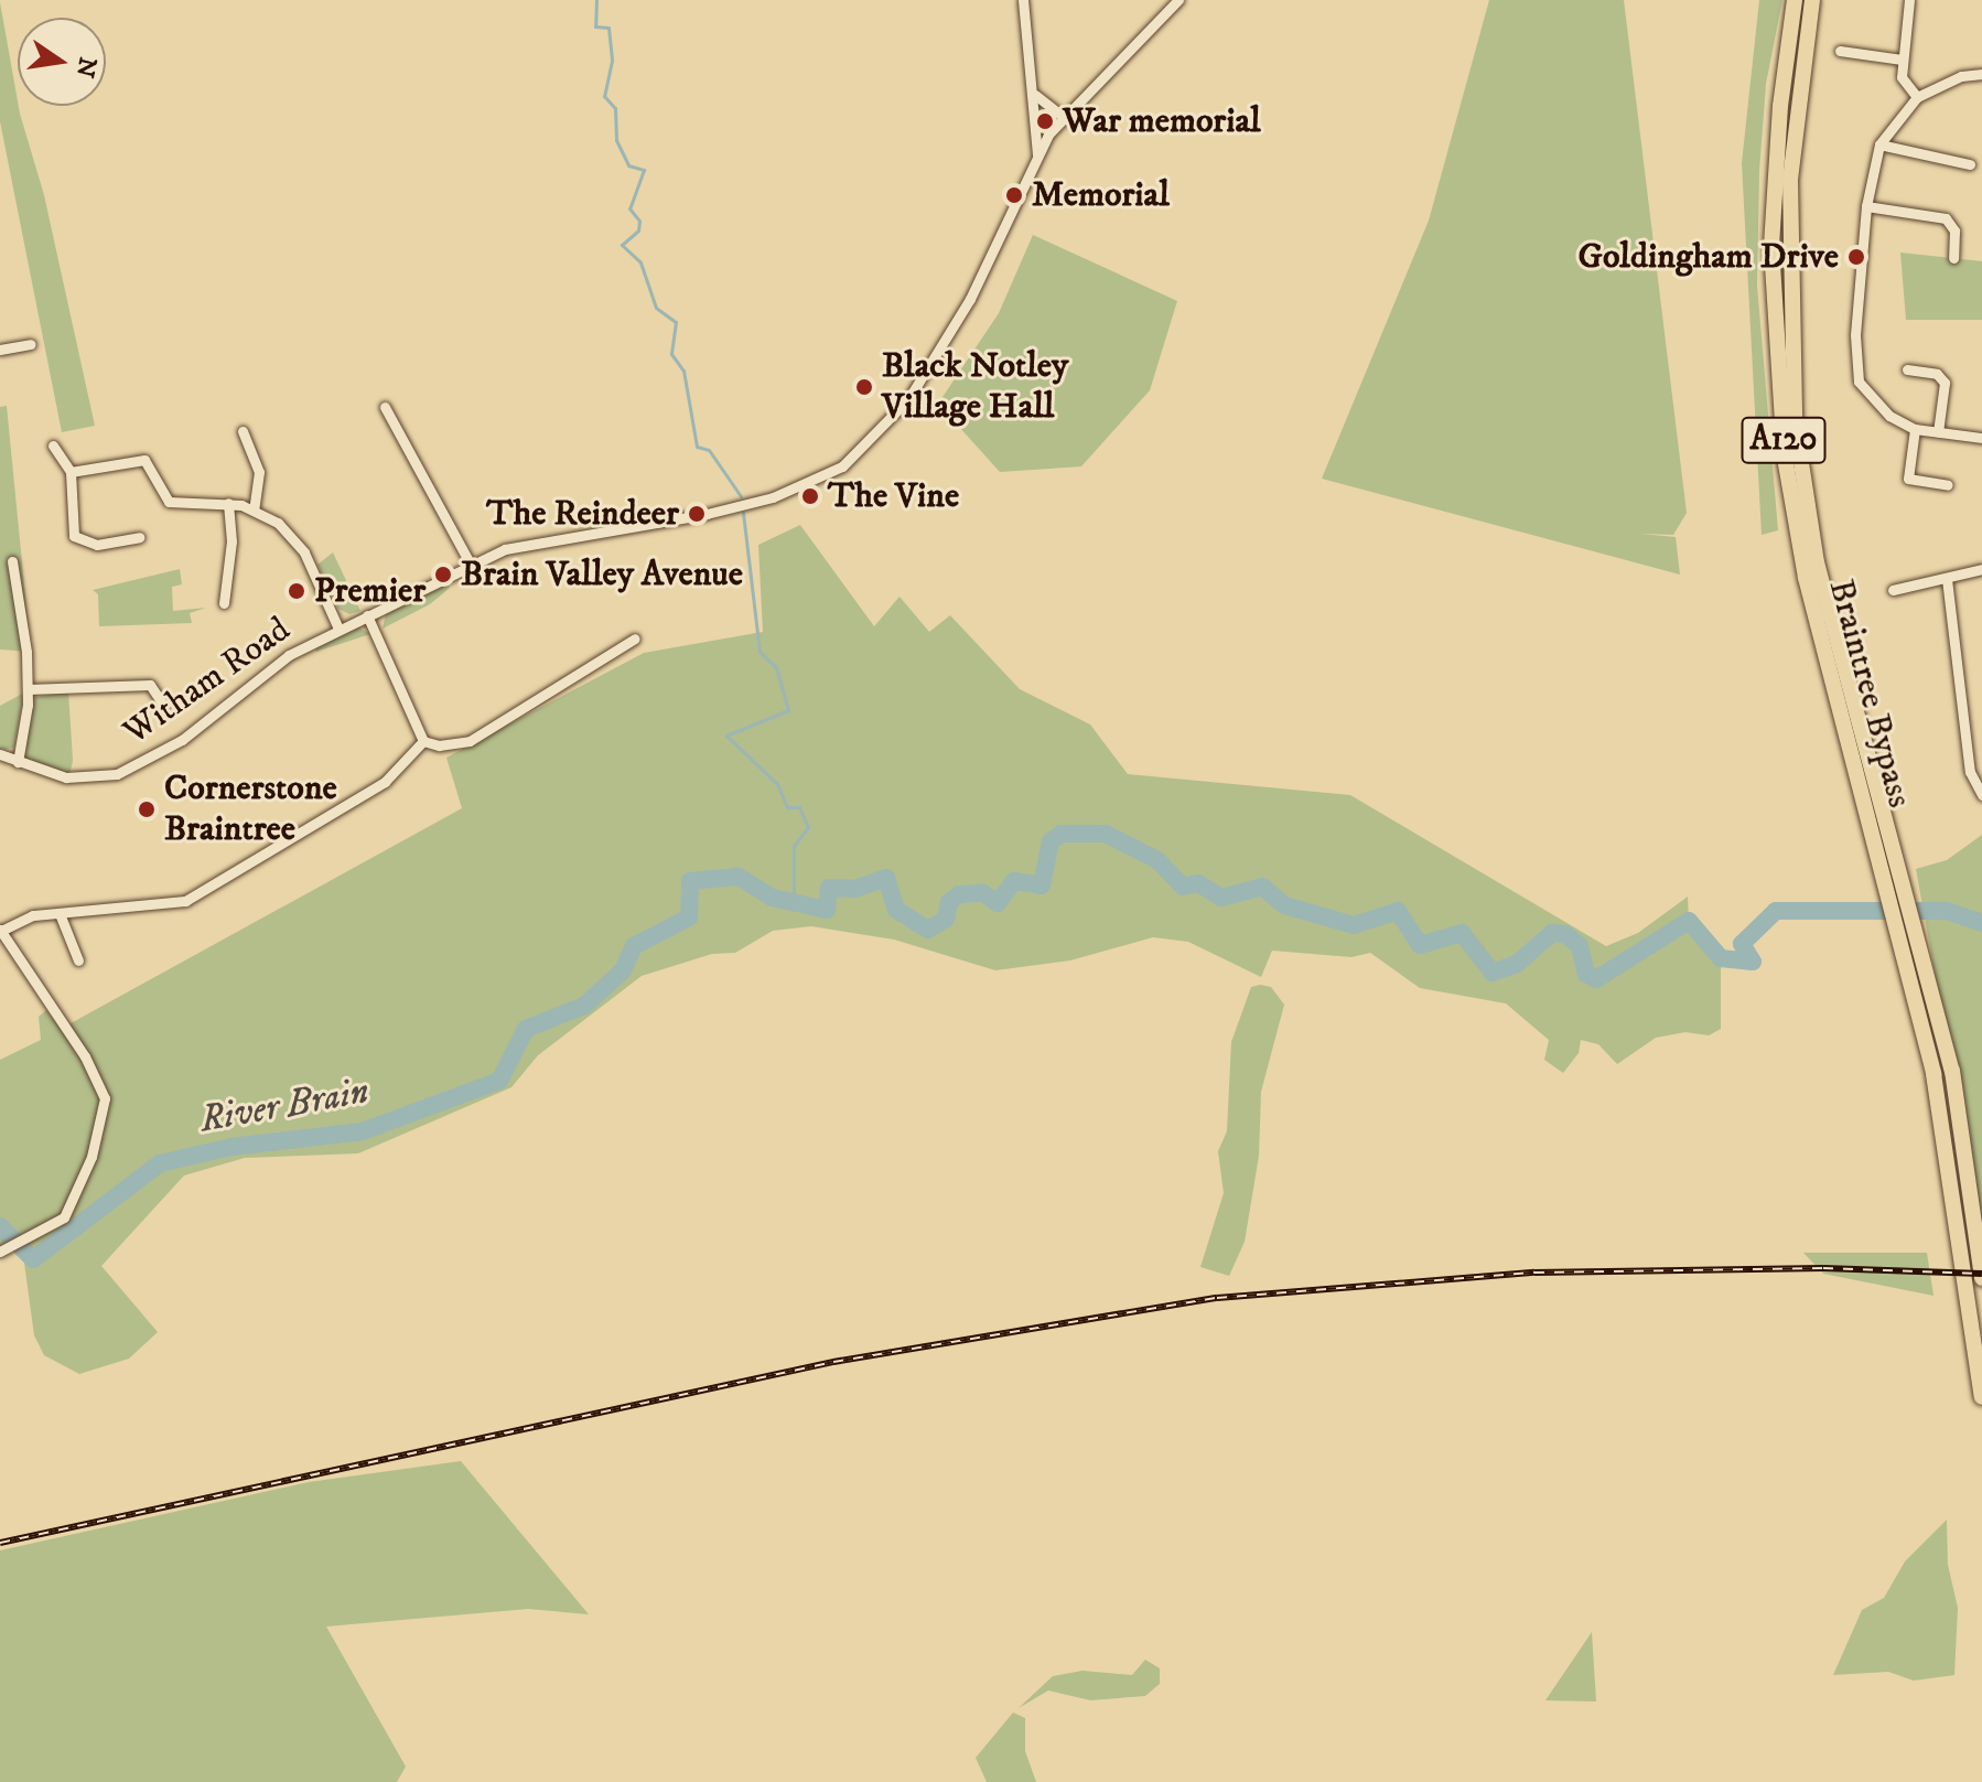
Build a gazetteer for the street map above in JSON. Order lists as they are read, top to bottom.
{
  "streets": {
    "highway": ["A120", "Braintree Bypass"],
    "street": ["Witham Road"]
  },
  "water": ["River Brain"],
  "places": [
    "War memorial",
    "Memorial",
    "Goldingham Drive",
    "Black Notley Village Hall",
    "The Vine",
    "The Reindeer",
    "Brain Valley Avenue",
    "Premier",
    "Cornerstone Braintree"
  ],
  "north": "right"
}
